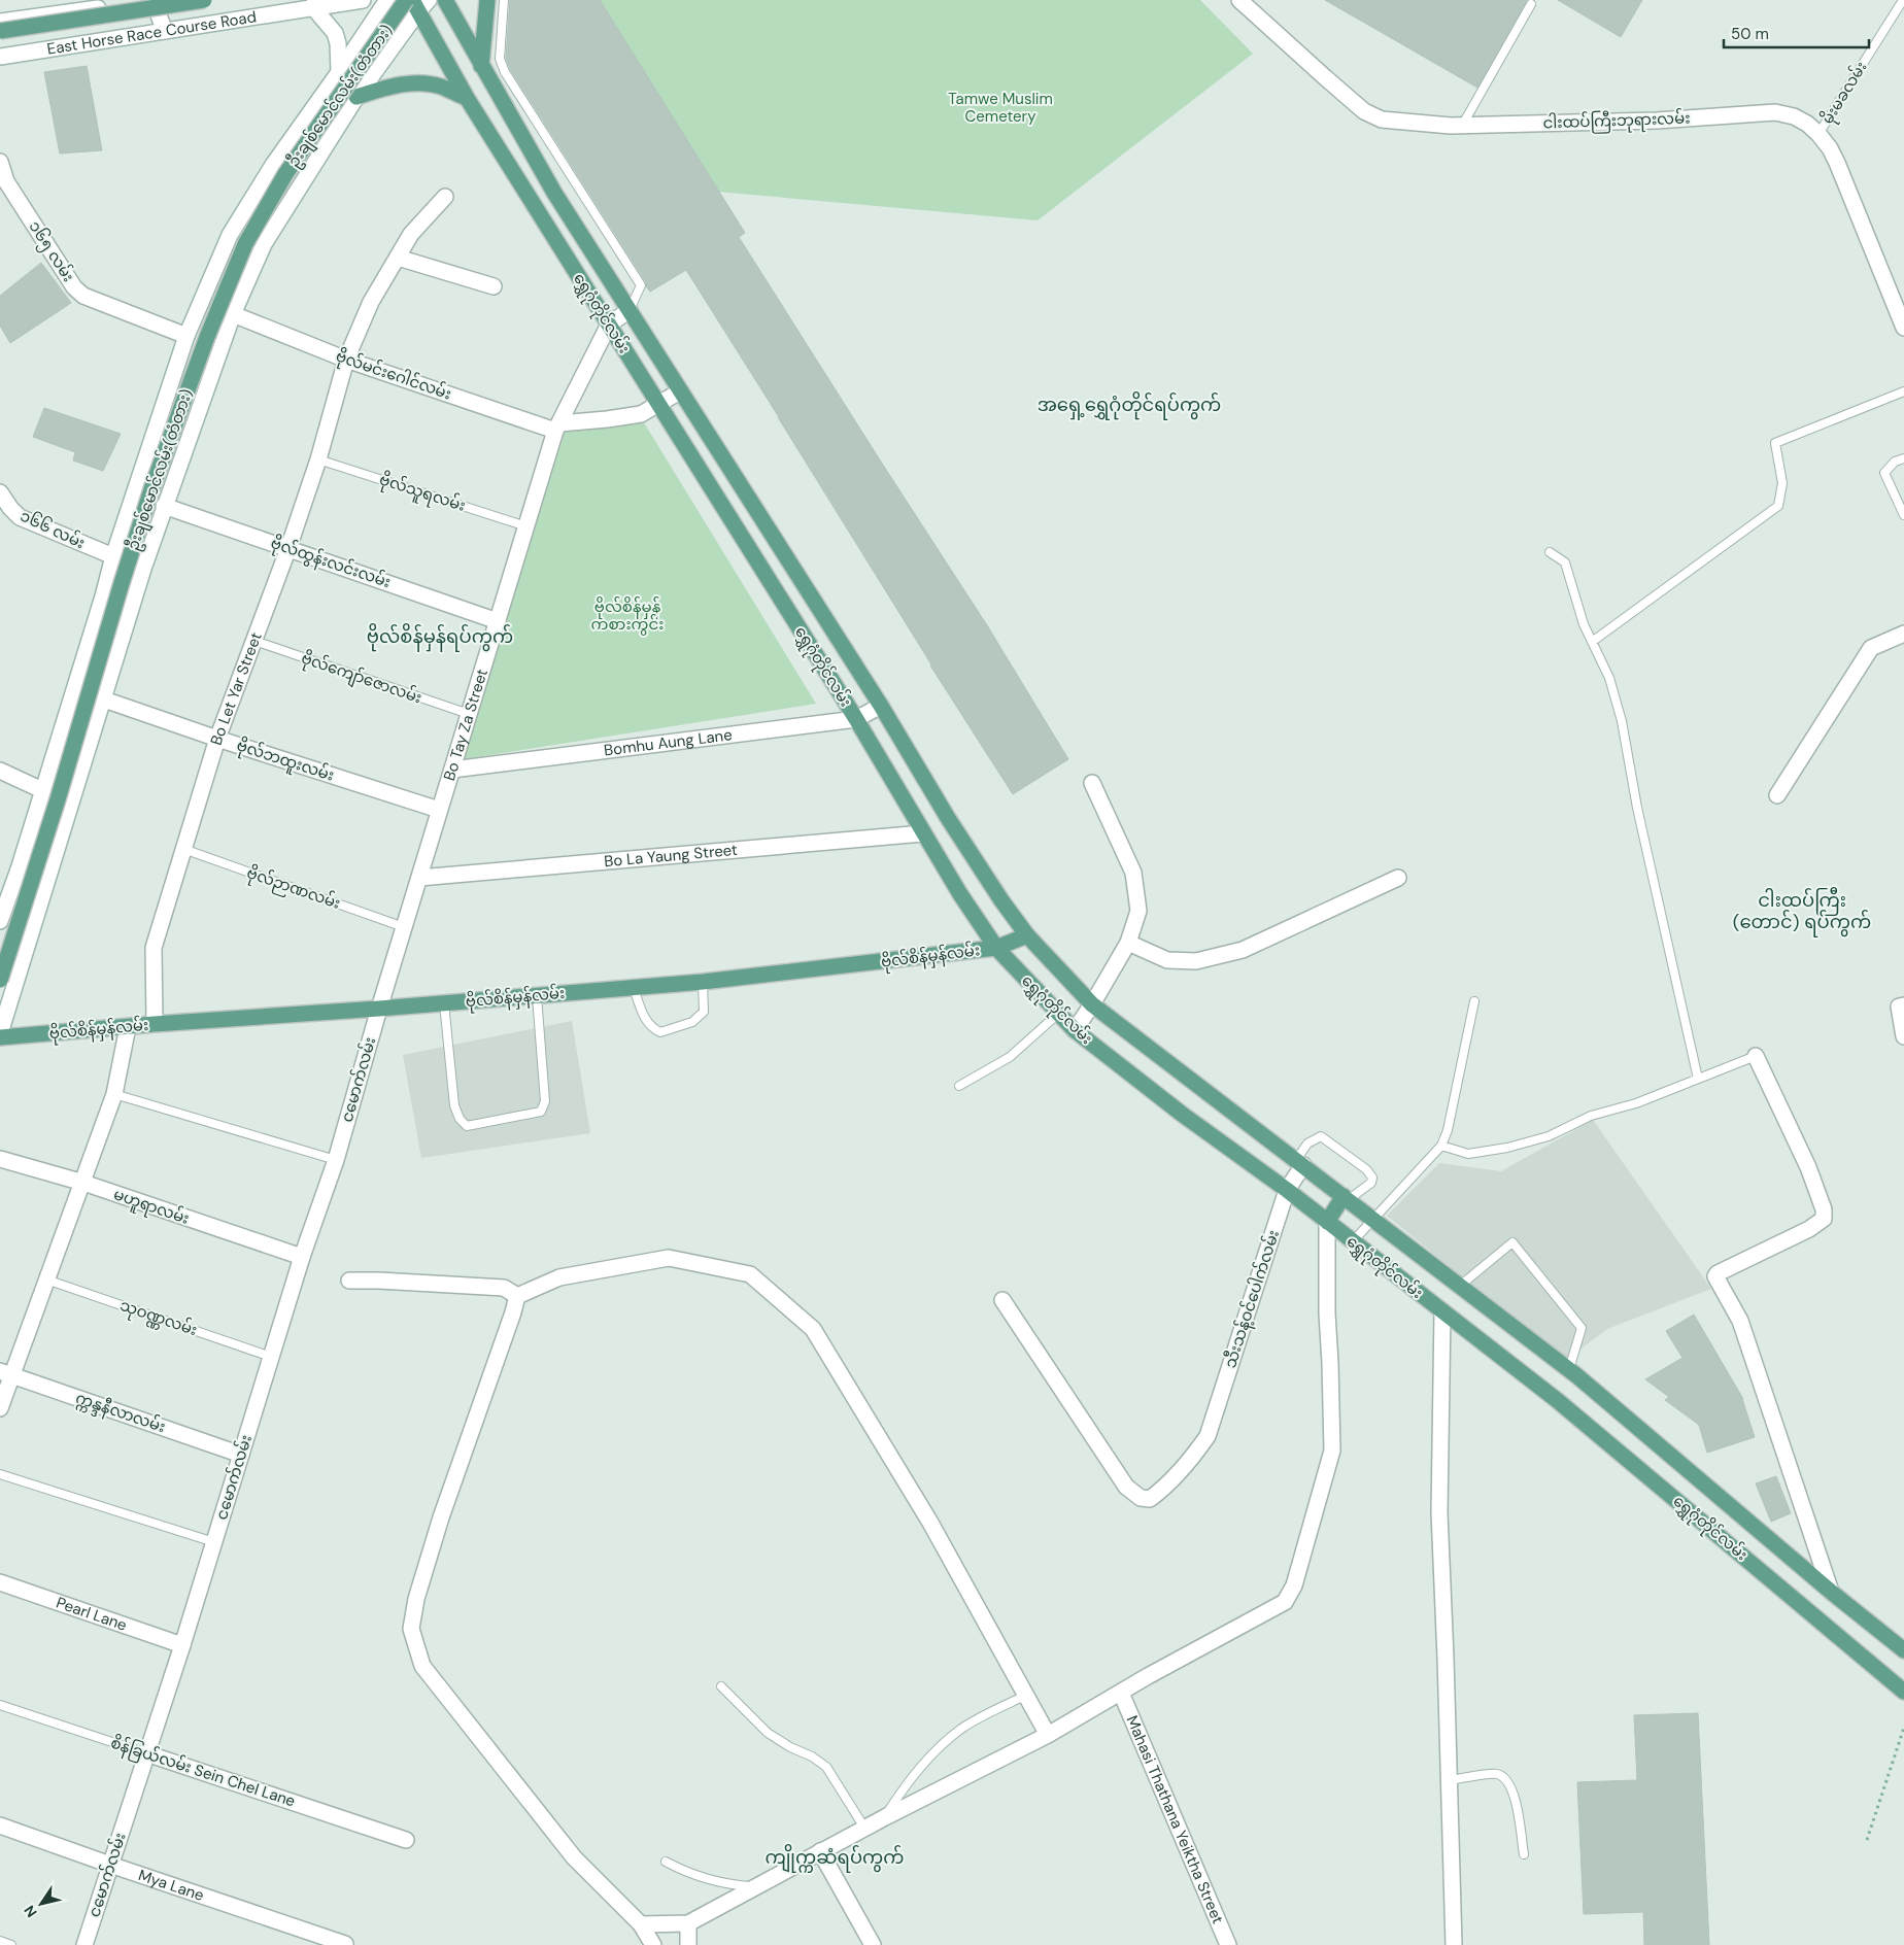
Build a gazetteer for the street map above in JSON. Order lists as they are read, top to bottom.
{
  "streets": {
    "main road": ["ဦးချစ်မောင်လမ်း(တံတား)", "ရွှေဂုံတိုင်လမ်း", "ဗိုလ်စိန်မှန်လမ်း"],
    "street": [
      "East Horse Race Course Road",
      "ငါးထပ်ကြီးဘုရားလမ်း",
      "၁၆၅ လမ်း",
      "ဗိုလ်မင်းဂေါင်လမ်း",
      "၁၆၆ လမ်း",
      "ဗိုလ်ထွန်းလင်းလမ်း",
      "Bo Let Yar Street",
      "Bo Tay Za Street",
      "Bomhu Aung Lane",
      "ဗိုလ်ဘထူးလမ်း",
      "Bo La Yaung Street",
      "ငမောက်လမ်း",
      "မဟူရာလမ်း",
      "သီးသန့်ဝင်ပေါက်လမ်း",
      "က္ကန္ဒနီလာလမ်း",
      "Pearl Lane",
      "စိန်ခြယ်လမ်း Sein Chel Lane",
      "Mahasi Thathana Yeiktha Street",
      "Mya Lane"
    ],
    "lane": [
      "မိုးမခလမ်း",
      "ဗိုလ်သူရလမ်း",
      "ဗိုလ်ကျော်ဇောလမ်း",
      "ဗိုလ်ဉာဏလမ်း",
      "သုဝဏ္ဏလမ်း"
    ]
  },
  "crossings": [
    ["မိုးမခလမ်း", "ငါးထပ်ကြီးဘုရားလမ်း"],
    ["ရွှေဂုံတိုင်လမ်း", "Bo Tay Za Street"],
    ["ရွှေဂုံတိုင်လမ်း", "Bomhu Aung Lane"],
    ["ရွှေဂုံတိုင်လမ်း", "Bo La Yaung Street"],
    ["ရွှေဂုံတိုင်လမ်း", "ဗိုလ်စိန်မှန်လမ်း"],
    ["ရွှေဂုံတိုင်လမ်း", "သီးသန့်ဝင်ပေါက်လမ်း"],
    ["ဗိုလ်မင်းဂေါင်လမ်း", "Bo Let Yar Street"],
    ["ဗိုလ်မင်းဂေါင်လမ်း", "Bo Tay Za Street"],
    ["ဗိုလ်သူရလမ်း", "Bo Let Yar Street"],
    ["ဗိုလ်သူရလမ်း", "Bo Tay Za Street"],
    ["ဗိုလ်ထွန်းလင်းလမ်း", "Bo Let Yar Street"],
    ["ဗိုလ်ထွန်းလင်းလမ်း", "Bo Tay Za Street"],
    ["ဗိုလ်ကျော်ဇောလမ်း", "Bo Let Yar Street"],
    ["ဗိုလ်ကျော်ဇောလမ်း", "Bo Tay Za Street"],
    ["Bo Let Yar Street", "ဗိုလ်ဘထူးလမ်း"],
    ["Bo Let Yar Street", "ဗိုလ်ဉာဏလမ်း"],
    ["Bo Let Yar Street", "ဗိုလ်စိန်မှန်လမ်း"],
    ["Bo Tay Za Street", "Bomhu Aung Lane"],
    ["Bo Tay Za Street", "ဗိုလ်ဘထူးလမ်း"],
    ["Bo Tay Za Street", "Bo La Yaung Street"],
    ["Bo Tay Za Street", "ဗိုလ်ဉာဏလမ်း"],
    ["Bo Tay Za Street", "ဗိုလ်စိန်မှန်လမ်း"],
    ["Bo Tay Za Street", "ငမောက်လမ်း"],
    ["ဗိုလ်စိန်မှန်လမ်း", "ငမောက်လမ်း"],
    ["ငမောက်လမ်း", "မဟူရာလမ်း"],
    ["ငမောက်လမ်း", "သုဝဏ္ဏလမ်း"],
    ["ငမောက်လမ်း", "က္ကန္ဒနီလာလမ်း"],
    ["ငမောက်လမ်း", "Pearl Lane"],
    ["ငမောက်လမ်း", "စိန်ခြယ်လမ်း Sein Chel Lane"],
    ["ငမောက်လမ်း", "Mya Lane"]
  ],
  "districts": [
    "အရှေ့ရွှေဂုံတိုင်ရပ်ကွက်",
    "ဗိုလ်စိန်မှန်ရပ်ကွက်",
    "ငါးထပ်ကြီး (တောင်) ရပ်ကွက်",
    "ကျိုက္ကဆံရပ်ကွက်"
  ],
  "parks": ["Tamwe Muslim Cemetery", "ဗိုလ်စိန်မှန် ကစားကွင်း"],
  "scale_bar": "50 m",
  "north": "bottom left"
}
